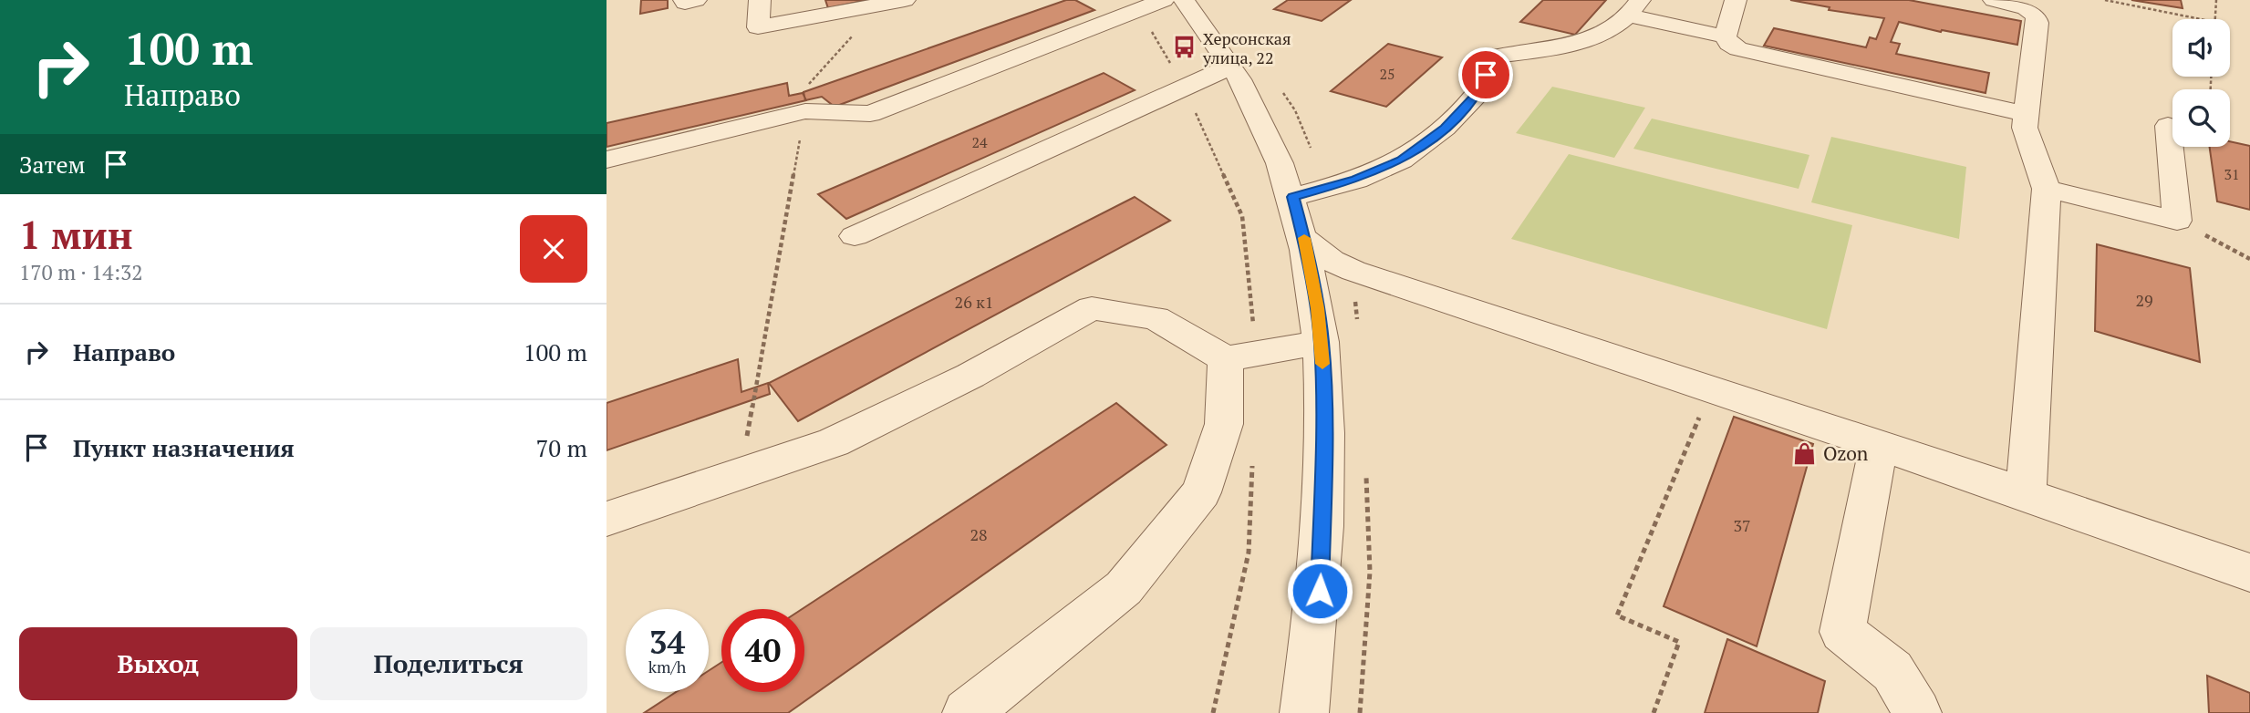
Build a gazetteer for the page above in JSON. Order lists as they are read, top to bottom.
{
  "places": {
    "bus stop": ["Херсонская улица, 22"],
    "shop": ["Ozon"]
  },
  "house_numbers": [
    "25",
    "24",
    "31",
    "29",
    "26 к1",
    "37",
    "28"
  ],
  "page": {
    "turn": ["100 m", "Направо"],
    "then": "Затем",
    "heading": ["1 мин", "170 m · 14:32"],
    "list": [
      {
        "name": "Направо",
        "value": "100 m"
      },
      {
        "name": "Пункт назначения",
        "value": "70 m"
      }
    ],
    "speed": "34 km/h",
    "limit": "40",
    "buttons": ["Выход", "Поделиться"]
  }
}
